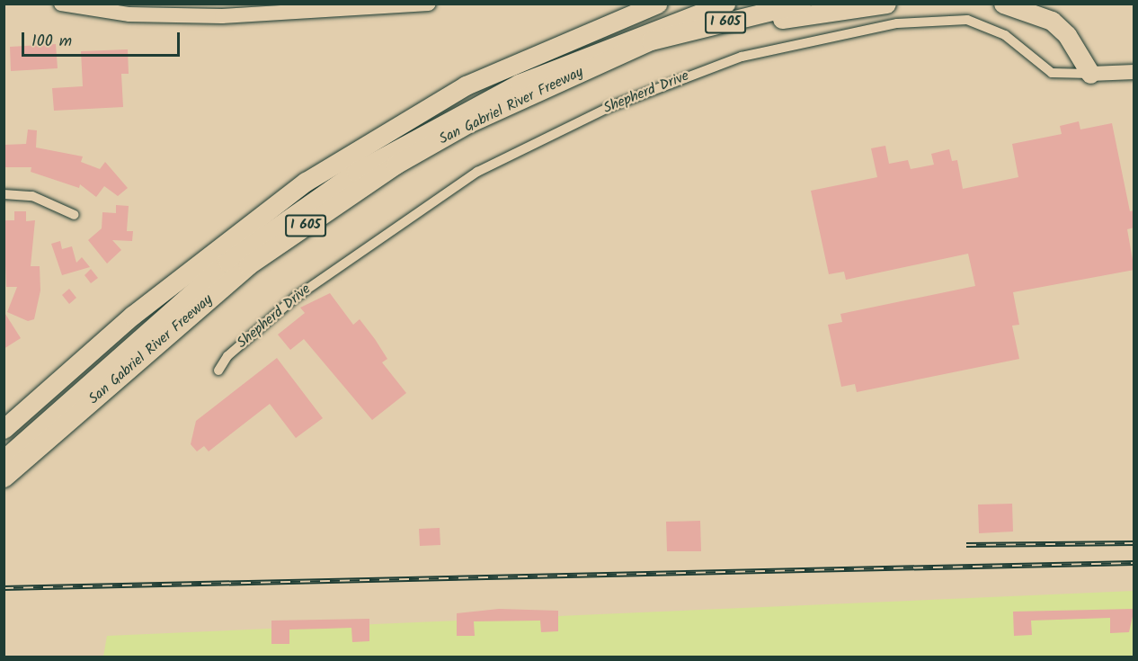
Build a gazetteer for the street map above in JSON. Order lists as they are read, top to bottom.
{
  "streets": {
    "highway": ["I 605", "San Gabriel River Freeway"],
    "main road": ["Shepherd Drive"]
  },
  "scale_bar": "100 m"
}
